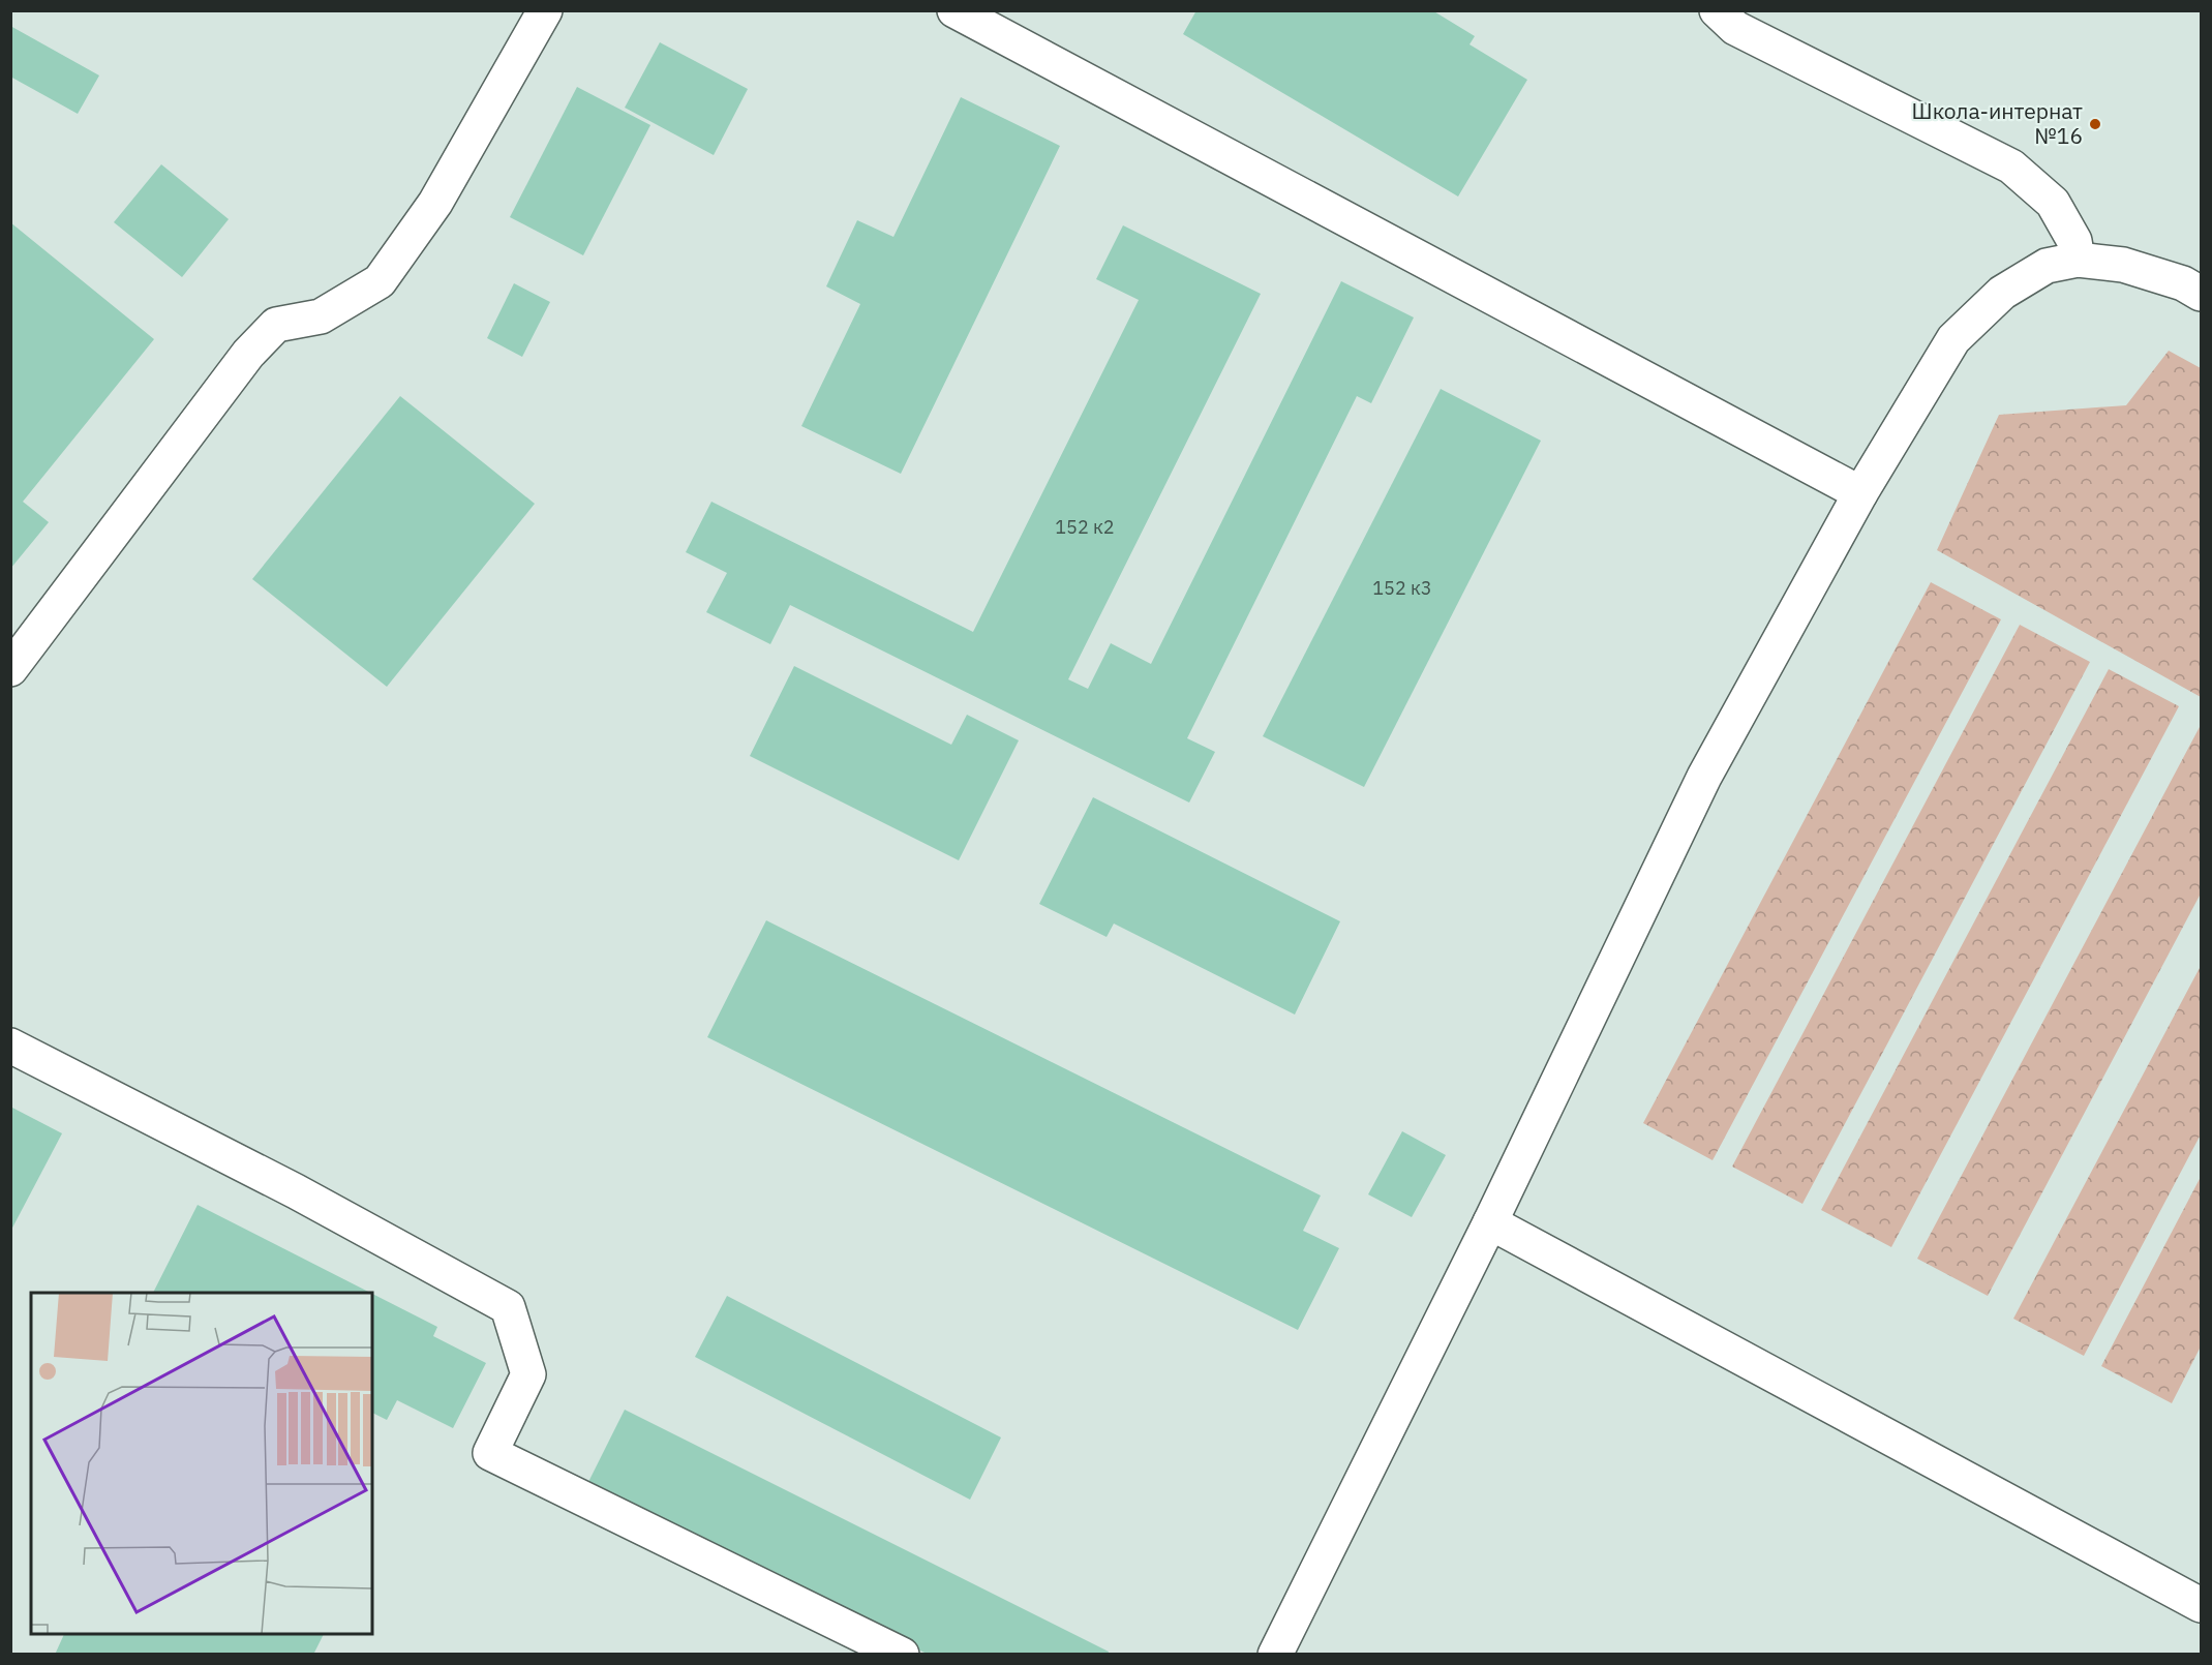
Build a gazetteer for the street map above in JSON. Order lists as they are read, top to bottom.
{
  "places": ["Школа-интернат №16"],
  "house_numbers": ["152 к2", "152 к3"]
}
